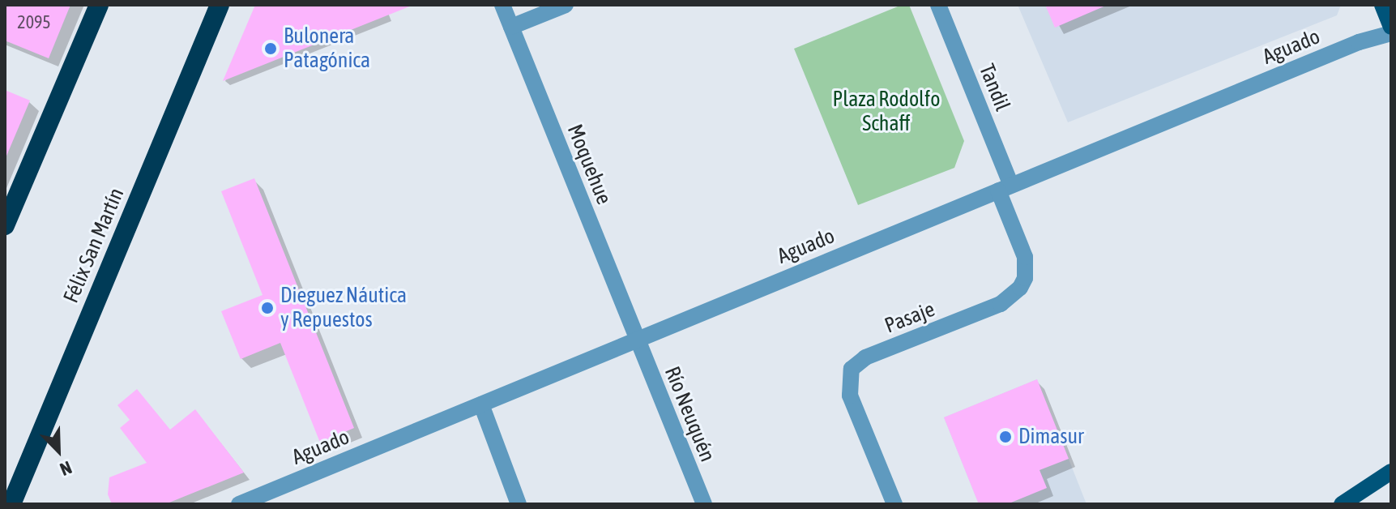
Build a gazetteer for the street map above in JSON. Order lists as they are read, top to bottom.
{
  "streets": {
    "highway": ["Félix San Martín"],
    "street": [
      "Aguado",
      "Tandil",
      "Moquehue",
      "Pasaje",
      "Río Neuquén"
    ]
  },
  "crossings": [
    ["Aguado", "Tandil"],
    ["Aguado", "Moquehue"],
    ["Aguado", "Pasaje"],
    ["Aguado", "Río Neuquén"],
    ["Tandil", "Pasaje"],
    ["Moquehue", "Río Neuquén"]
  ],
  "parks": ["Plaza Rodolfo Schaff"],
  "places": ["Bulonera Patagónica", "Dieguez Náutica y Repuestos", "Dimasur"],
  "house_numbers": ["2095"],
  "north": "bottom right"
}
